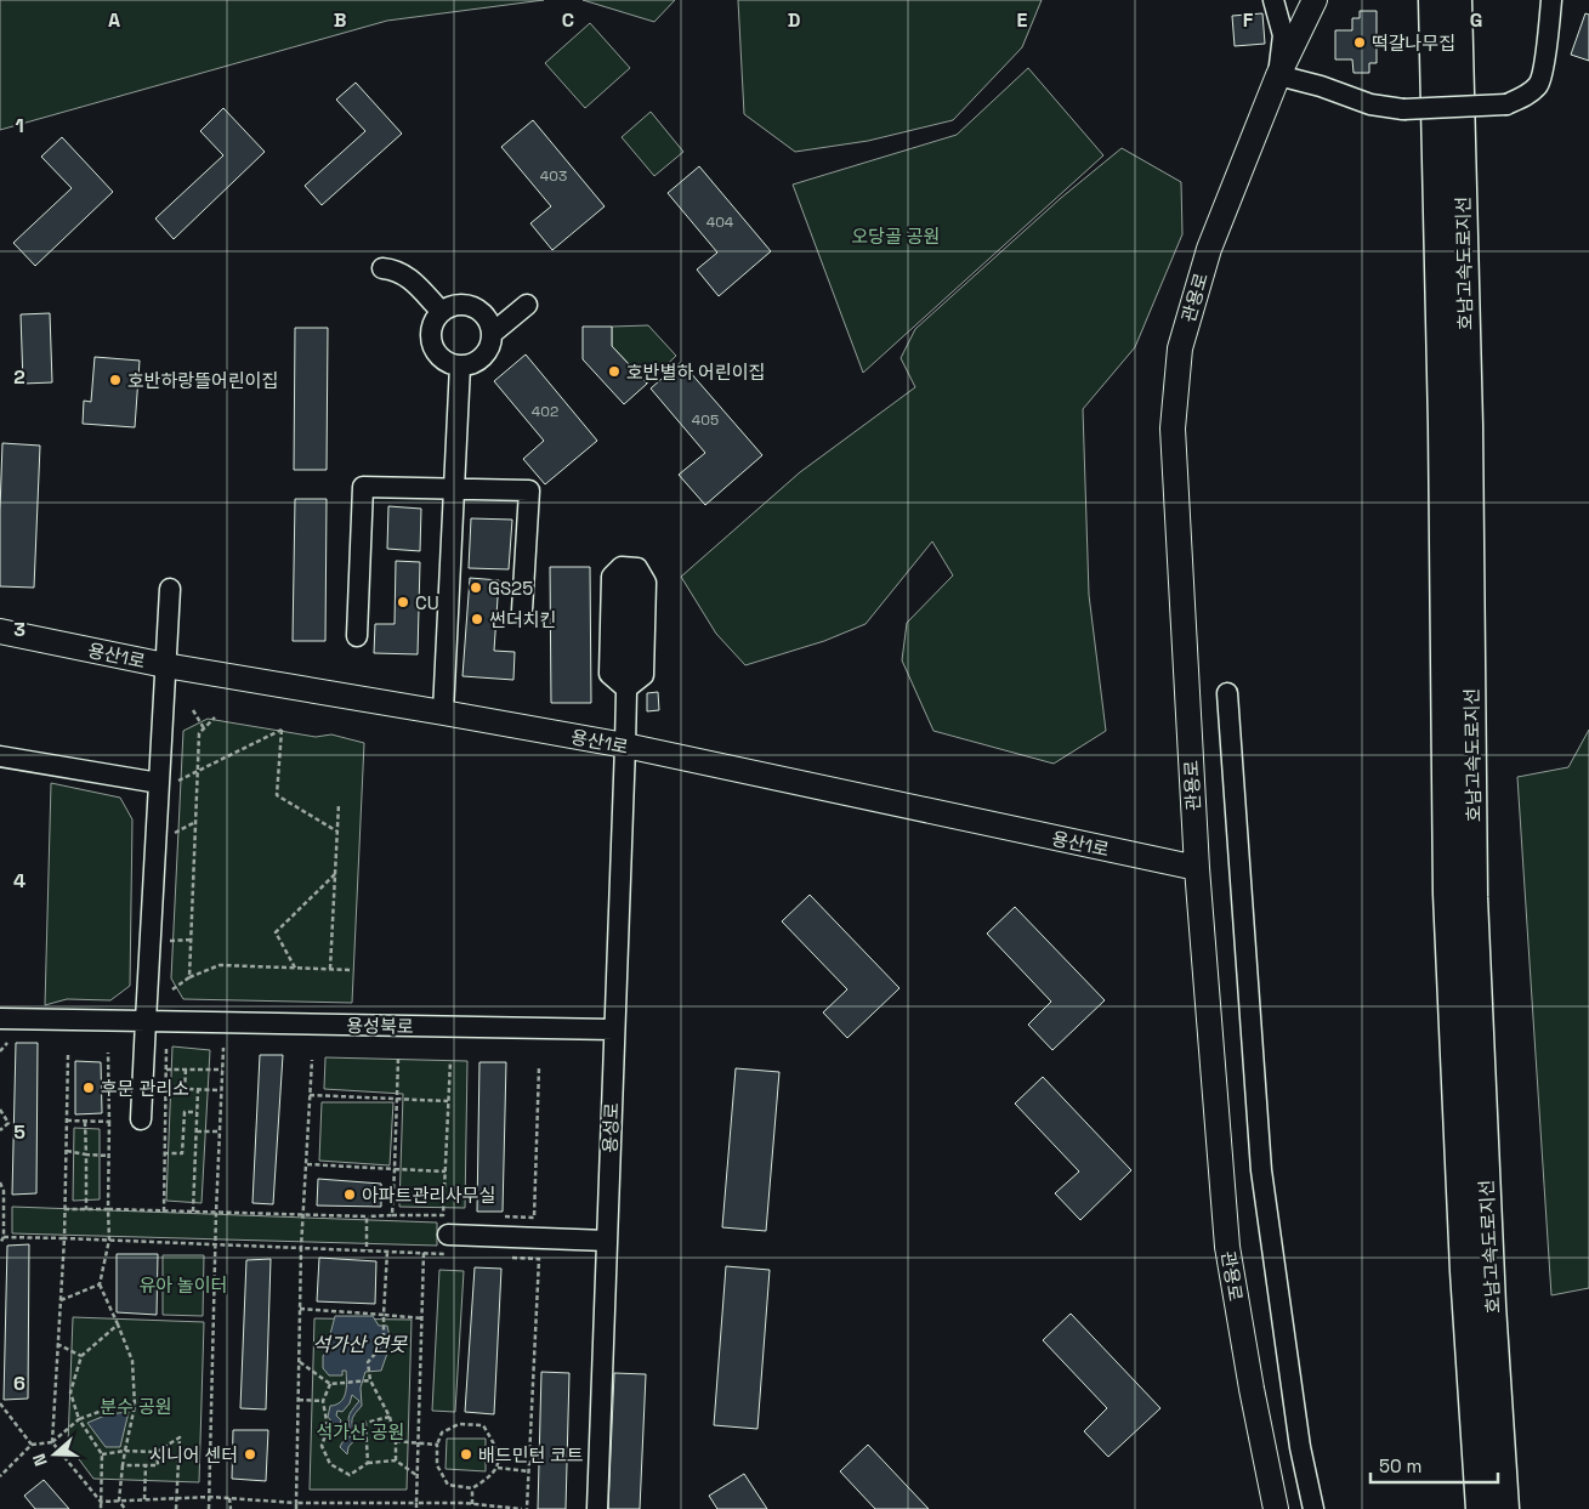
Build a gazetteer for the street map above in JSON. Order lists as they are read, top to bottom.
{
  "streets": {
    "highway": ["호남고속도로지선"],
    "main road": ["관용로", "용산1로"],
    "street": ["용성북로", "용성로"]
  },
  "crossings": [
    ["관용로", "용산1로"],
    ["용산1로", "용성로"],
    ["용성북로", "용성로"]
  ],
  "water": ["석가산 연못"],
  "parks": [
    "오당골 공원",
    "유아 놀이터",
    "분수 공원",
    "석가산 공원"
  ],
  "places": [
    "떡갈나무집",
    "호반별하 어린이집",
    "호반하랑뜰어린이집",
    "GS25",
    "CU",
    "썬더치킨",
    "후문 관리소",
    "아파트관리사무실",
    "시니어 센터",
    "배드민턴 코트"
  ],
  "house_numbers": [
    "403",
    "404",
    "402",
    "405"
  ],
  "scale_bar": "50 m",
  "north": "left",
  "grid": {
    "columns": [
      "A",
      "B",
      "C",
      "D",
      "E",
      "F",
      "G"
    ],
    "rows": [
      "1",
      "2",
      "3",
      "4",
      "5",
      "6"
    ]
  }
}
